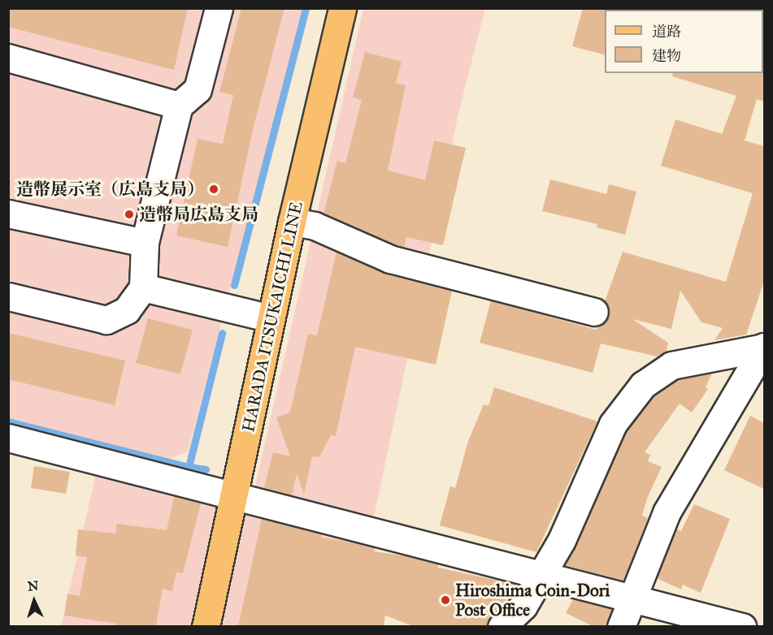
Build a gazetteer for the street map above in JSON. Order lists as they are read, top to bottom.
{
  "streets": {
    "main road": ["HARADA ITSUKAICHI LINE"]
  },
  "places": ["造幣展示室（広島支局）", "造幣局広島支局", "Hiroshima Coin-Dori Post Office"],
  "legend": ["道路", "建物"],
  "north": "top"
}
